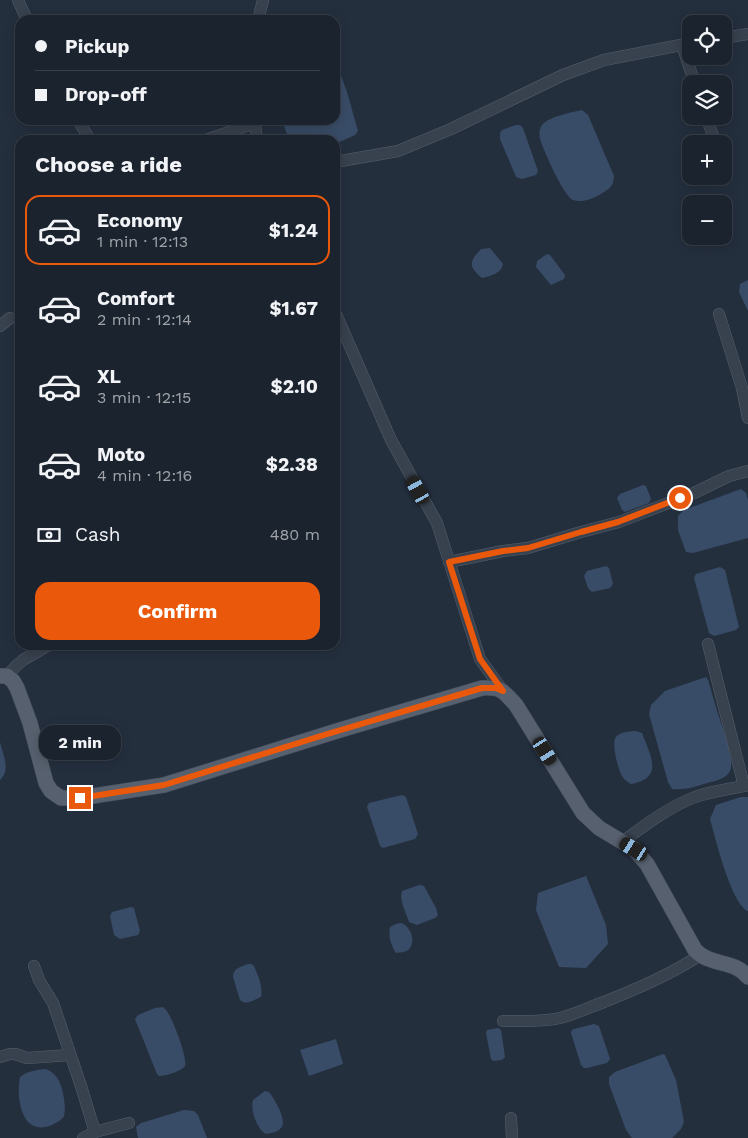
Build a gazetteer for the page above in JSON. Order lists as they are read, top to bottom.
{
  "page": {
    "map_buttons": ["+", "−"],
    "banner": ["Pickup", "Drop-off"],
    "heading": "Choose a ride",
    "list": [
      {
        "name": "Economy",
        "note": "1 min · 12:13",
        "value": "$1.24"
      },
      {
        "name": "Comfort",
        "note": "2 min · 12:14",
        "value": "$1.67"
      },
      {
        "name": "XL",
        "note": "3 min · 12:15",
        "value": "$2.10"
      },
      {
        "name": "Moto",
        "note": "4 min · 12:16",
        "value": "$2.38"
      }
    ],
    "pay": ["Cash", "480 m"],
    "buttons": "Confirm",
    "bubble": "2 min"
  }
}
